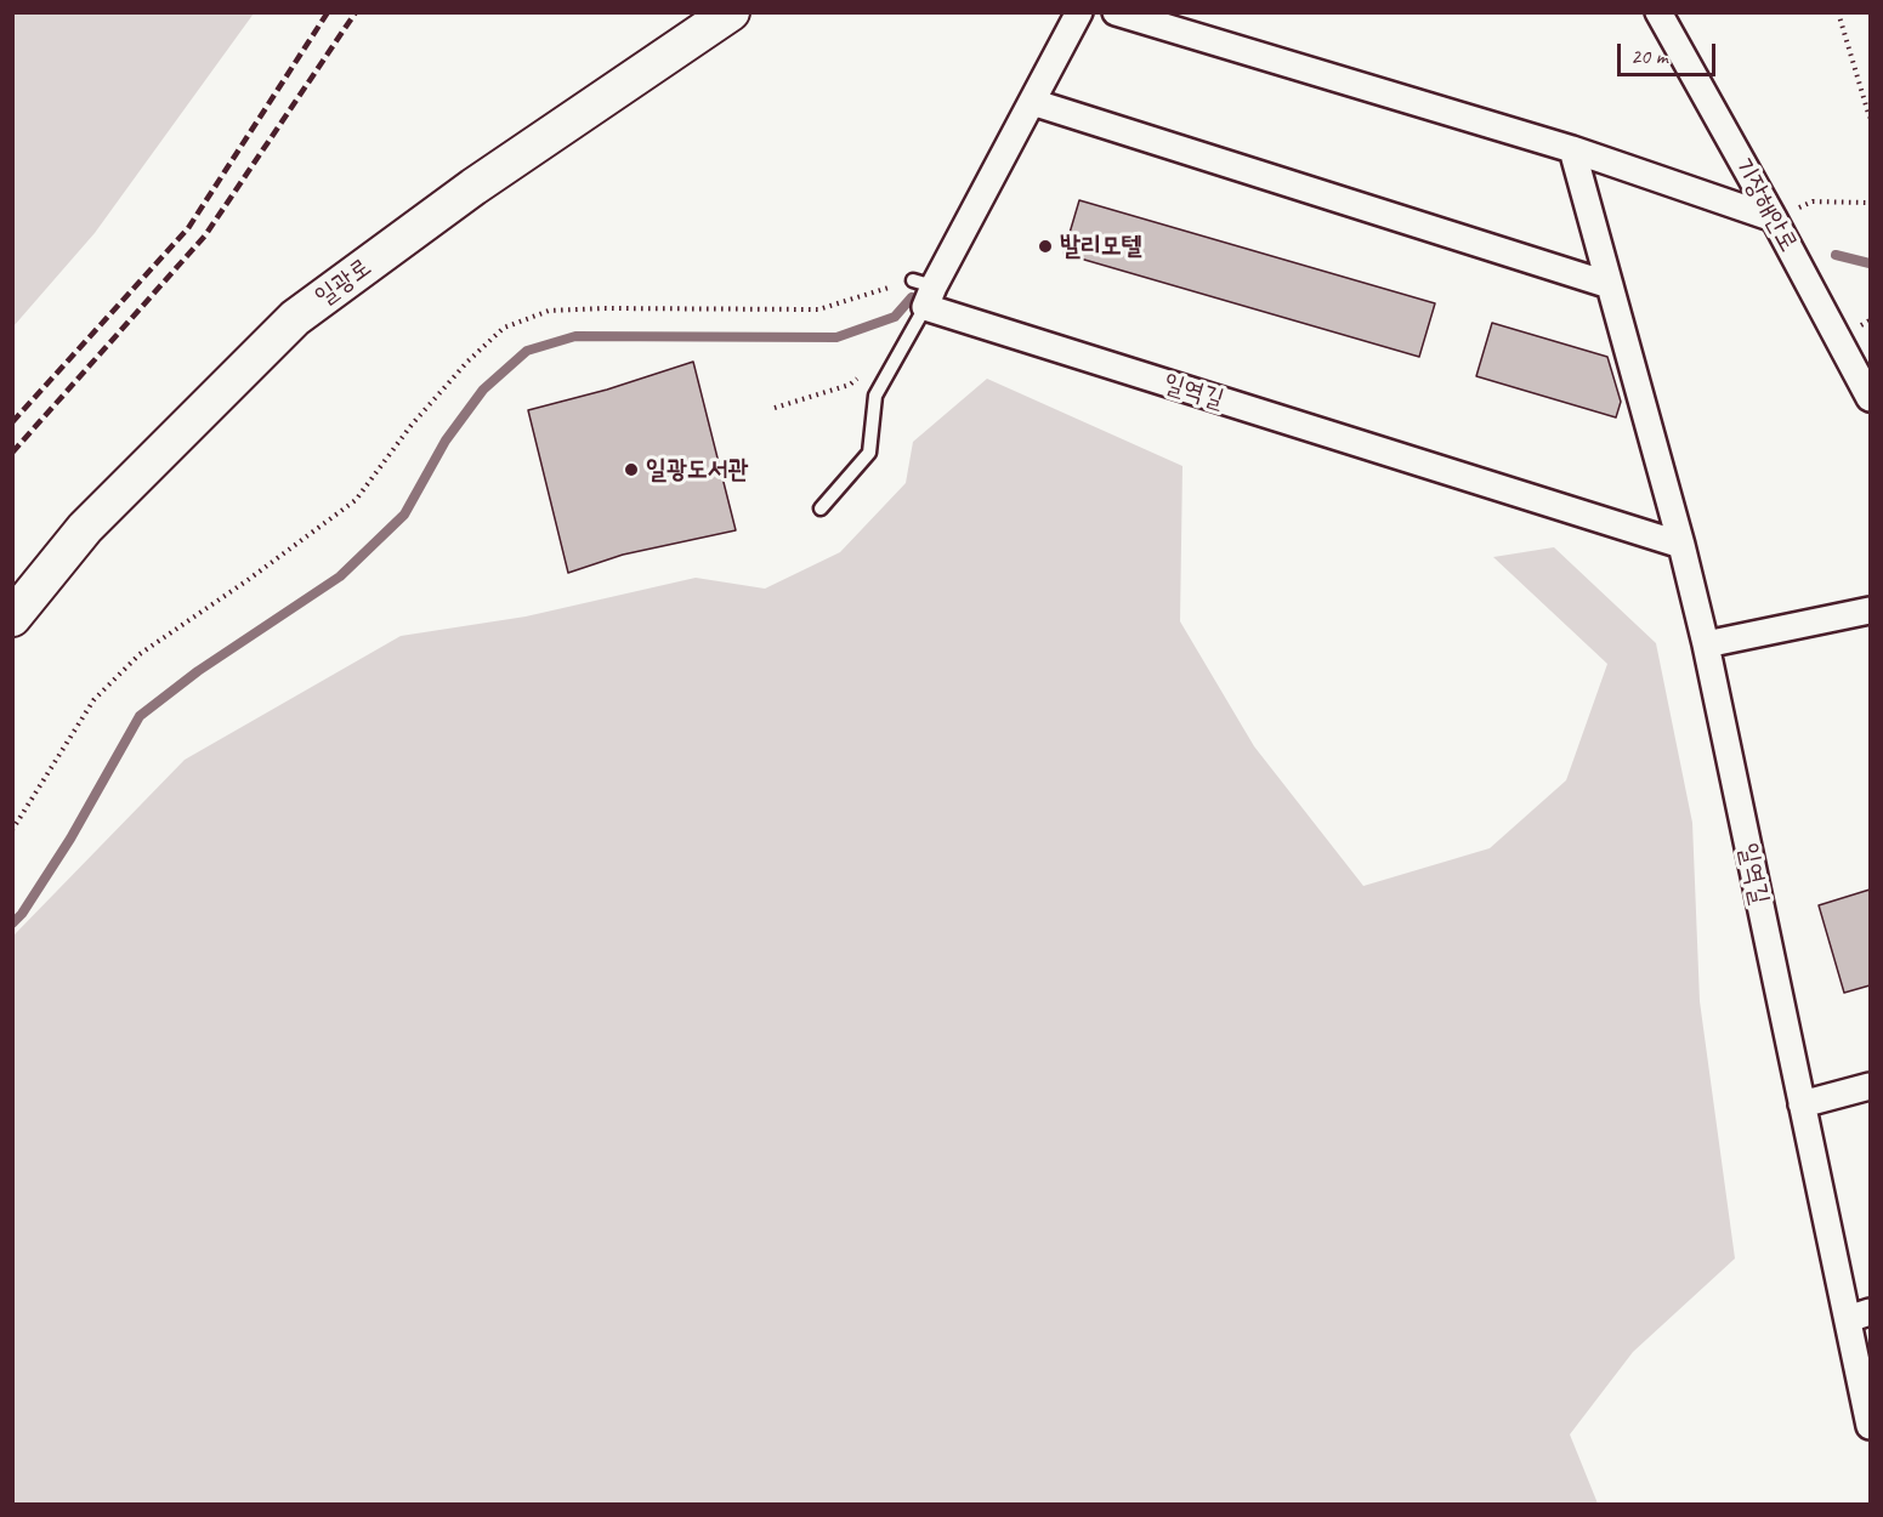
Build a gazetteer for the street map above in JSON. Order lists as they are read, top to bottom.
{
  "streets": {
    "main road": ["일광로"],
    "street": ["기장해안로", "일역길"]
  },
  "places": ["발리모텔", "일광도서관"],
  "scale_bar": "20 m"
}
